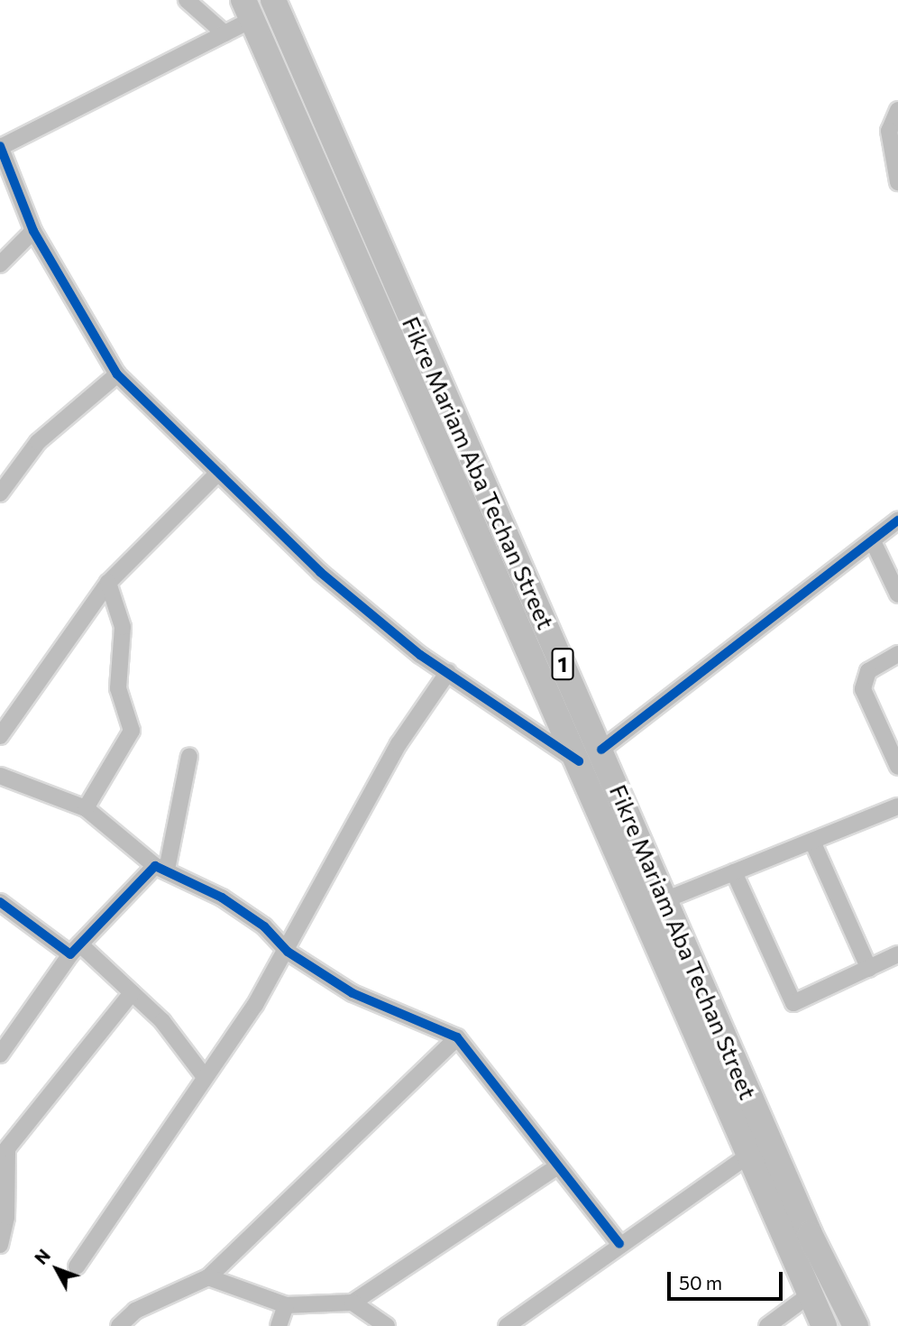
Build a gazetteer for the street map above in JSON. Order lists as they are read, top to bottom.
{
  "streets": {
    "main road": ["Fikre Mariam Aba Techan Street", "1"]
  },
  "scale_bar": "50 m",
  "north": "top left"
}
